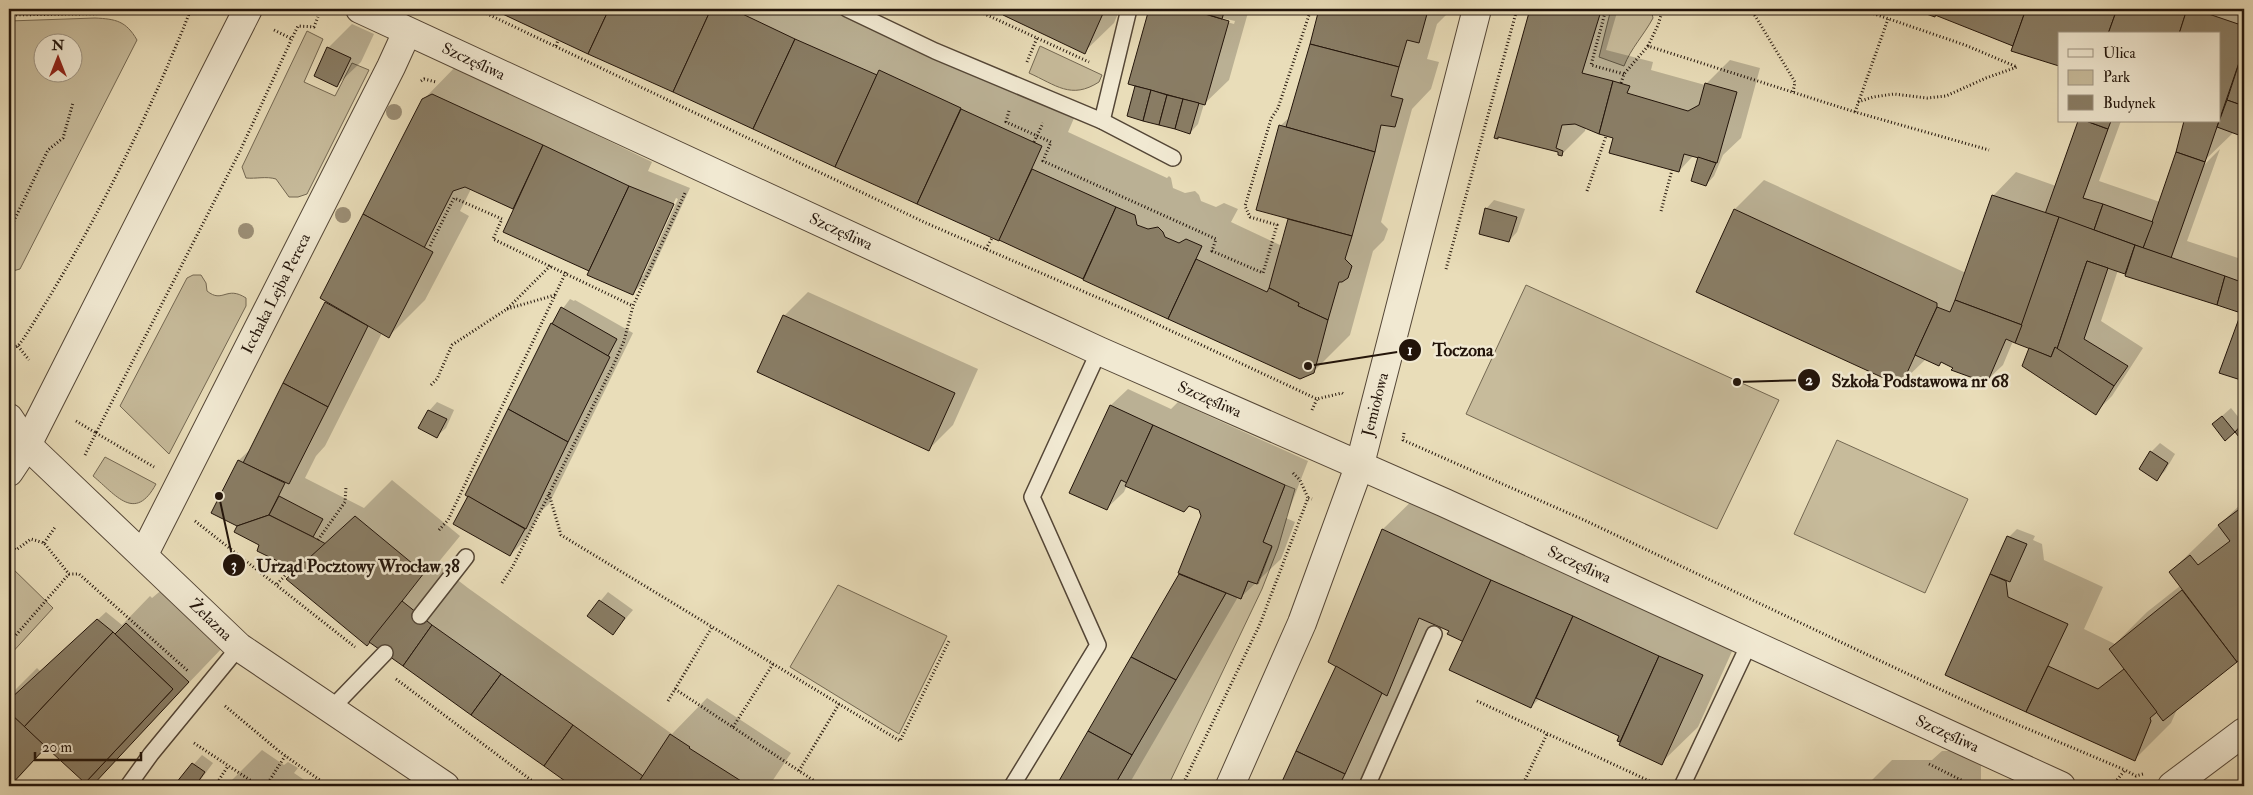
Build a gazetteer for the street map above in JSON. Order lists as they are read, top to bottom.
{
  "streets": {
    "street": [
      "Szczęśliwa",
      "Icchaka Lejba Pereca",
      "Jemiołowa",
      "Żelazna"
    ]
  },
  "crossings": [
    ["Szczęśliwa", "Icchaka Lejba Pereca"],
    ["Szczęśliwa", "Jemiołowa"],
    ["Icchaka Lejba Pereca", "Żelazna"]
  ],
  "places": ["Toczona", "Szkoła Podstawowa nr 68", "Urząd Pocztowy Wrocław 38"],
  "legend": ["Ulica", "Park", "Budynek"],
  "scale_bar": "20 m",
  "north": "top"
}
